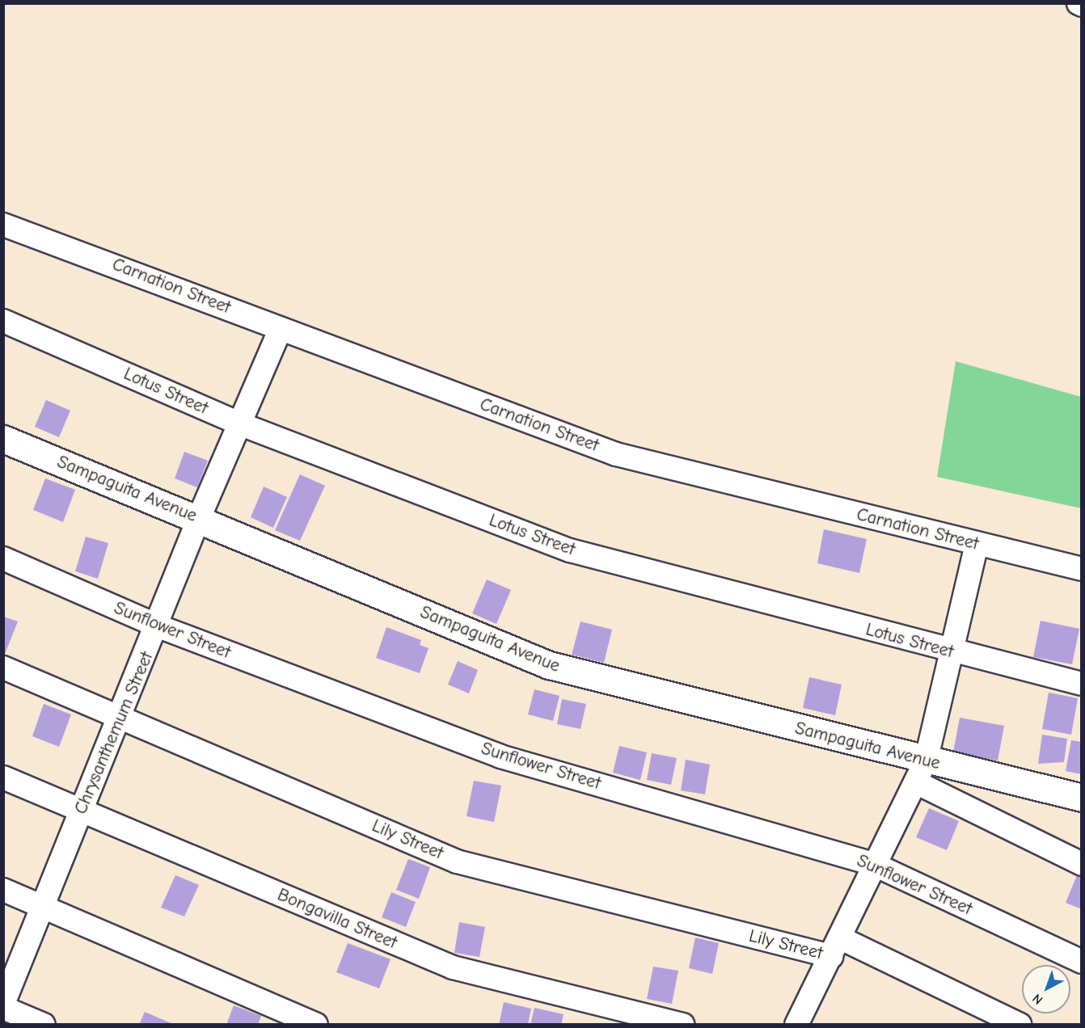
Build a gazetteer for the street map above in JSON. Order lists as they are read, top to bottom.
{
  "streets": {
    "main road": ["Sampaguita Avenue"],
    "street": [
      "Carnation Street",
      "Lotus Street",
      "Sunflower Street",
      "Chrysanthemum Street",
      "Lily Street",
      "Bongavilla Street"
    ]
  },
  "crossings": [
    ["Carnation Street", "Chrysanthemum Street"],
    ["Lotus Street", "Chrysanthemum Street"],
    ["Sampaguita Avenue", "Chrysanthemum Street"],
    ["Sunflower Street", "Chrysanthemum Street"],
    ["Chrysanthemum Street", "Lily Street"],
    ["Chrysanthemum Street", "Bongavilla Street"]
  ],
  "north": "bottom left"
}
